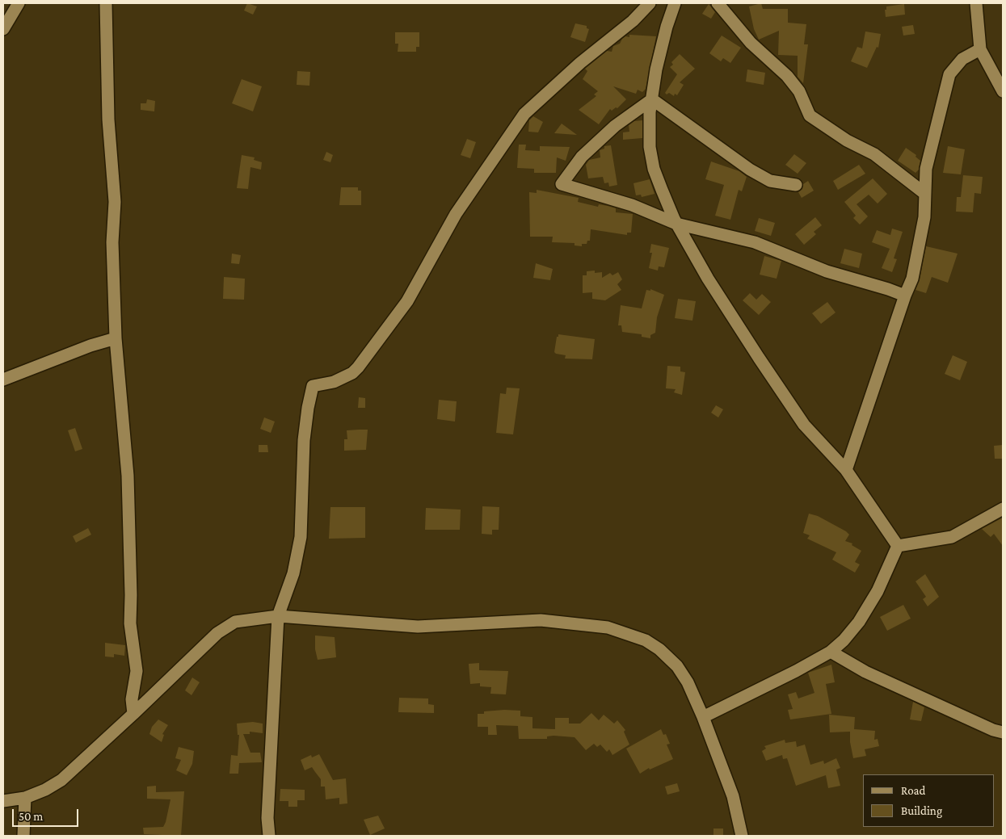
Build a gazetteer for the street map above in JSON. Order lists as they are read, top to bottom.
{
  "legend": ["Road", "Building"],
  "scale_bar": "50 m"
}
